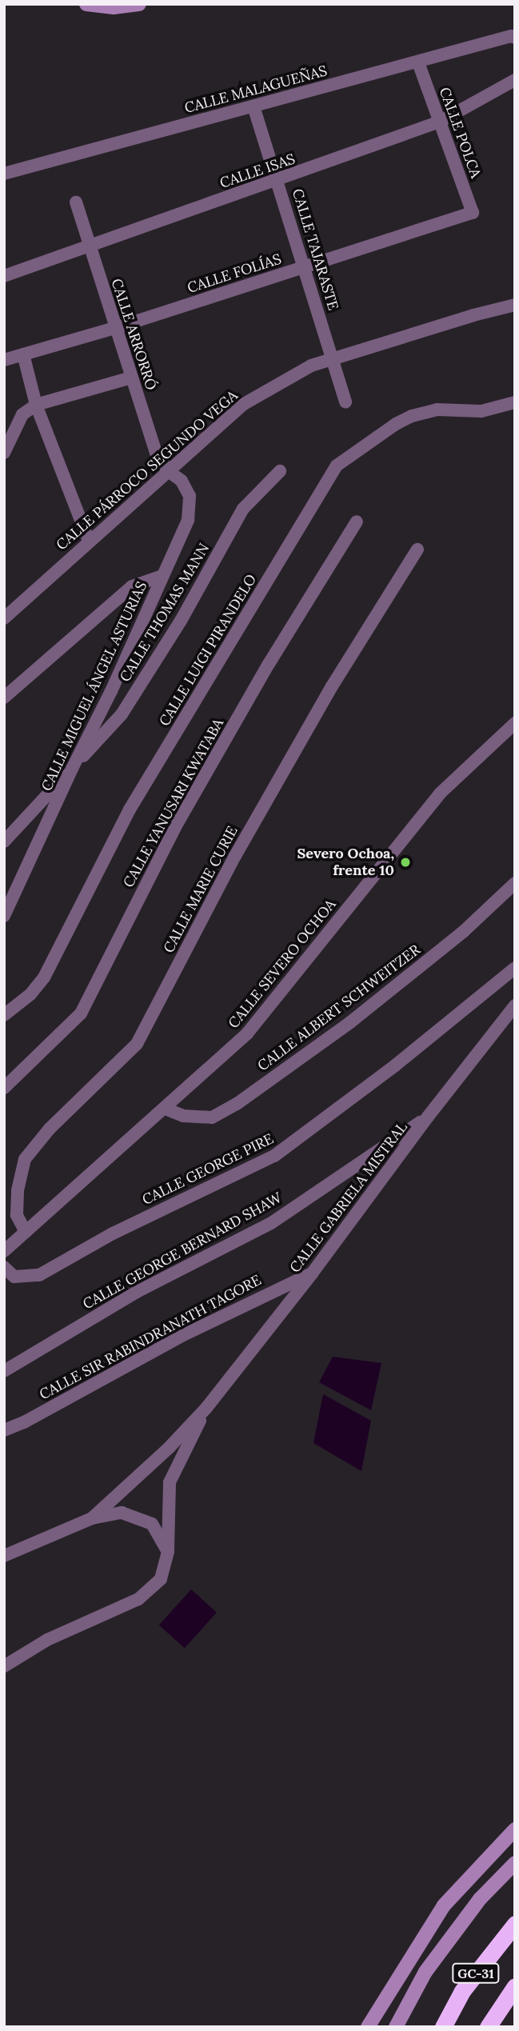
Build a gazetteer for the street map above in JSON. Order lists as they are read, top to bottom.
{
  "streets": {
    "highway": ["GC-31"],
    "street": [
      "CALLE MALAGUEÑAS",
      "CALLE POLCA",
      "CALLE ISAS",
      "CALLE TAJARASTE",
      "CALLE FOLÍAS",
      "CALLE ARRORRÓ",
      "CALLE PÁRROCO SEGUNDO VEGA",
      "CALLE THOMAS MANN",
      "CALLE LUIGI PIRANDELO",
      "CALLE MIGUEL ÁNGEL ASTURIAS",
      "CALLE YANUSARI KWATABA",
      "CALLE MARIE CURIE",
      "CALLE SEVERO OCHOA",
      "CALLE ALBERT SCHWEITZER",
      "CALLE GEORGE PIRE",
      "CALLE GABRIELA MISTRAL",
      "CALLE GEORGE BERNARD SHAW",
      "CALLE SIR RABINDRANATH TAGORE"
    ]
  },
  "crossings": [
    ["CALLE MALAGUEÑAS", "CALLE POLCA"],
    ["CALLE MALAGUEÑAS", "CALLE TAJARASTE"],
    ["CALLE POLCA", "CALLE ISAS"],
    ["CALLE POLCA", "CALLE FOLÍAS"],
    ["CALLE ISAS", "CALLE TAJARASTE"],
    ["CALLE ISAS", "CALLE ARRORRÓ"],
    ["CALLE TAJARASTE", "CALLE FOLÍAS"],
    ["CALLE TAJARASTE", "CALLE PÁRROCO SEGUNDO VEGA"],
    ["CALLE FOLÍAS", "CALLE ARRORRÓ"],
    ["CALLE ARRORRÓ", "CALLE PÁRROCO SEGUNDO VEGA"],
    ["CALLE ARRORRÓ", "CALLE MIGUEL ÁNGEL ASTURIAS"],
    ["CALLE PÁRROCO SEGUNDO VEGA", "CALLE MIGUEL ÁNGEL ASTURIAS"],
    ["CALLE THOMAS MANN", "CALLE MIGUEL ÁNGEL ASTURIAS"],
    ["CALLE MARIE CURIE", "CALLE SEVERO OCHOA"],
    ["CALLE SEVERO OCHOA", "CALLE ALBERT SCHWEITZER"],
    ["CALLE GABRIELA MISTRAL", "CALLE GEORGE BERNARD SHAW"],
    ["CALLE GABRIELA MISTRAL", "CALLE SIR RABINDRANATH TAGORE"]
  ],
  "places": ["Severo Ochoa, frente 10"]
}
